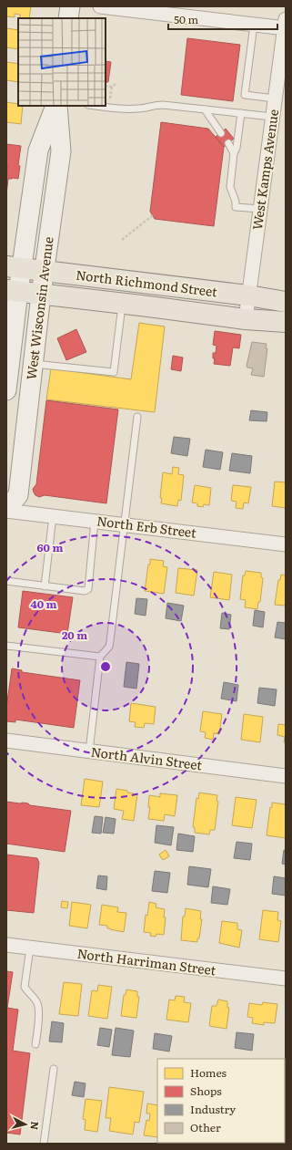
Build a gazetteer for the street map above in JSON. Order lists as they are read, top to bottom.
{
  "streets": {
    "main road": ["North Richmond Street", "West Wisconsin Avenue"],
    "street": [
      "West Kamps Avenue",
      "North Erb Street",
      "North Alvin Street",
      "North Harriman Street"
    ]
  },
  "crossings": [
    ["West Kamps Avenue", "North Richmond Street"],
    ["North Richmond Street", "West Wisconsin Avenue"]
  ],
  "legend": [
    "Homes",
    "Shops",
    "Industry",
    "Other"
  ],
  "scale_bar": "50 m",
  "north": "right",
  "rings": ["60 m", "40 m", "20 m"]
}
